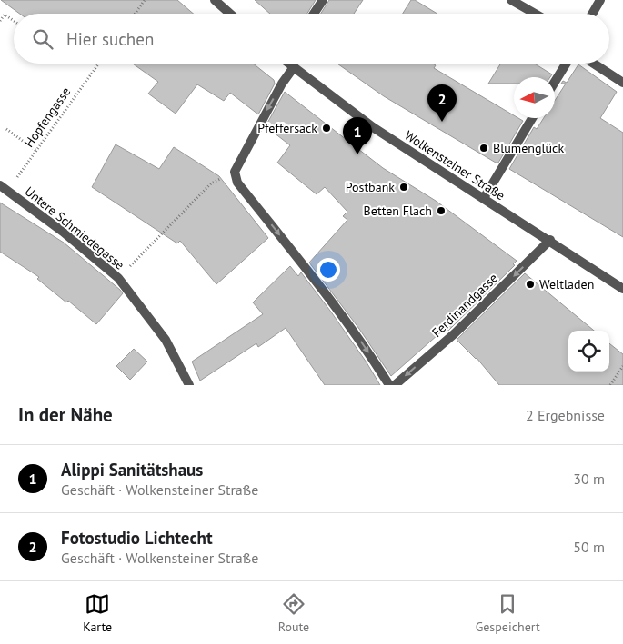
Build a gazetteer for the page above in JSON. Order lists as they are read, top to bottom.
{
  "streets": {
    "street": ["Wolkensteiner Straße", "Untere Schmiedegasse", "Ferdinandgasse"],
    "path": ["Hopfengasse"]
  },
  "crossings": [
    ["Hopfengasse", "Untere Schmiedegasse"],
    ["Wolkensteiner Straße", "Ferdinandgasse"]
  ],
  "one_way": ["Ferdinandgasse"],
  "places": [
    "Pfeffersack",
    "Blumenglück",
    "Postbank",
    "Betten Flach",
    "Weltladen"
  ],
  "north": "left",
  "page": {
    "search": "Hier suchen",
    "pins": ["2", "1"],
    "heading": ["In der Nähe", "2 Ergebnisse"],
    "list": [
      {
        "mark": "1",
        "name": "Alippi Sanitätshaus",
        "note": "Geschäft · Wolkensteiner Straße",
        "value": "30 m"
      },
      {
        "mark": "2",
        "name": "Fotostudio Lichtecht",
        "note": "Geschäft · Wolkensteiner Straße",
        "value": "50 m"
      }
    ],
    "nav": ["Karte", "Route", "Gespeichert"]
  }
}
